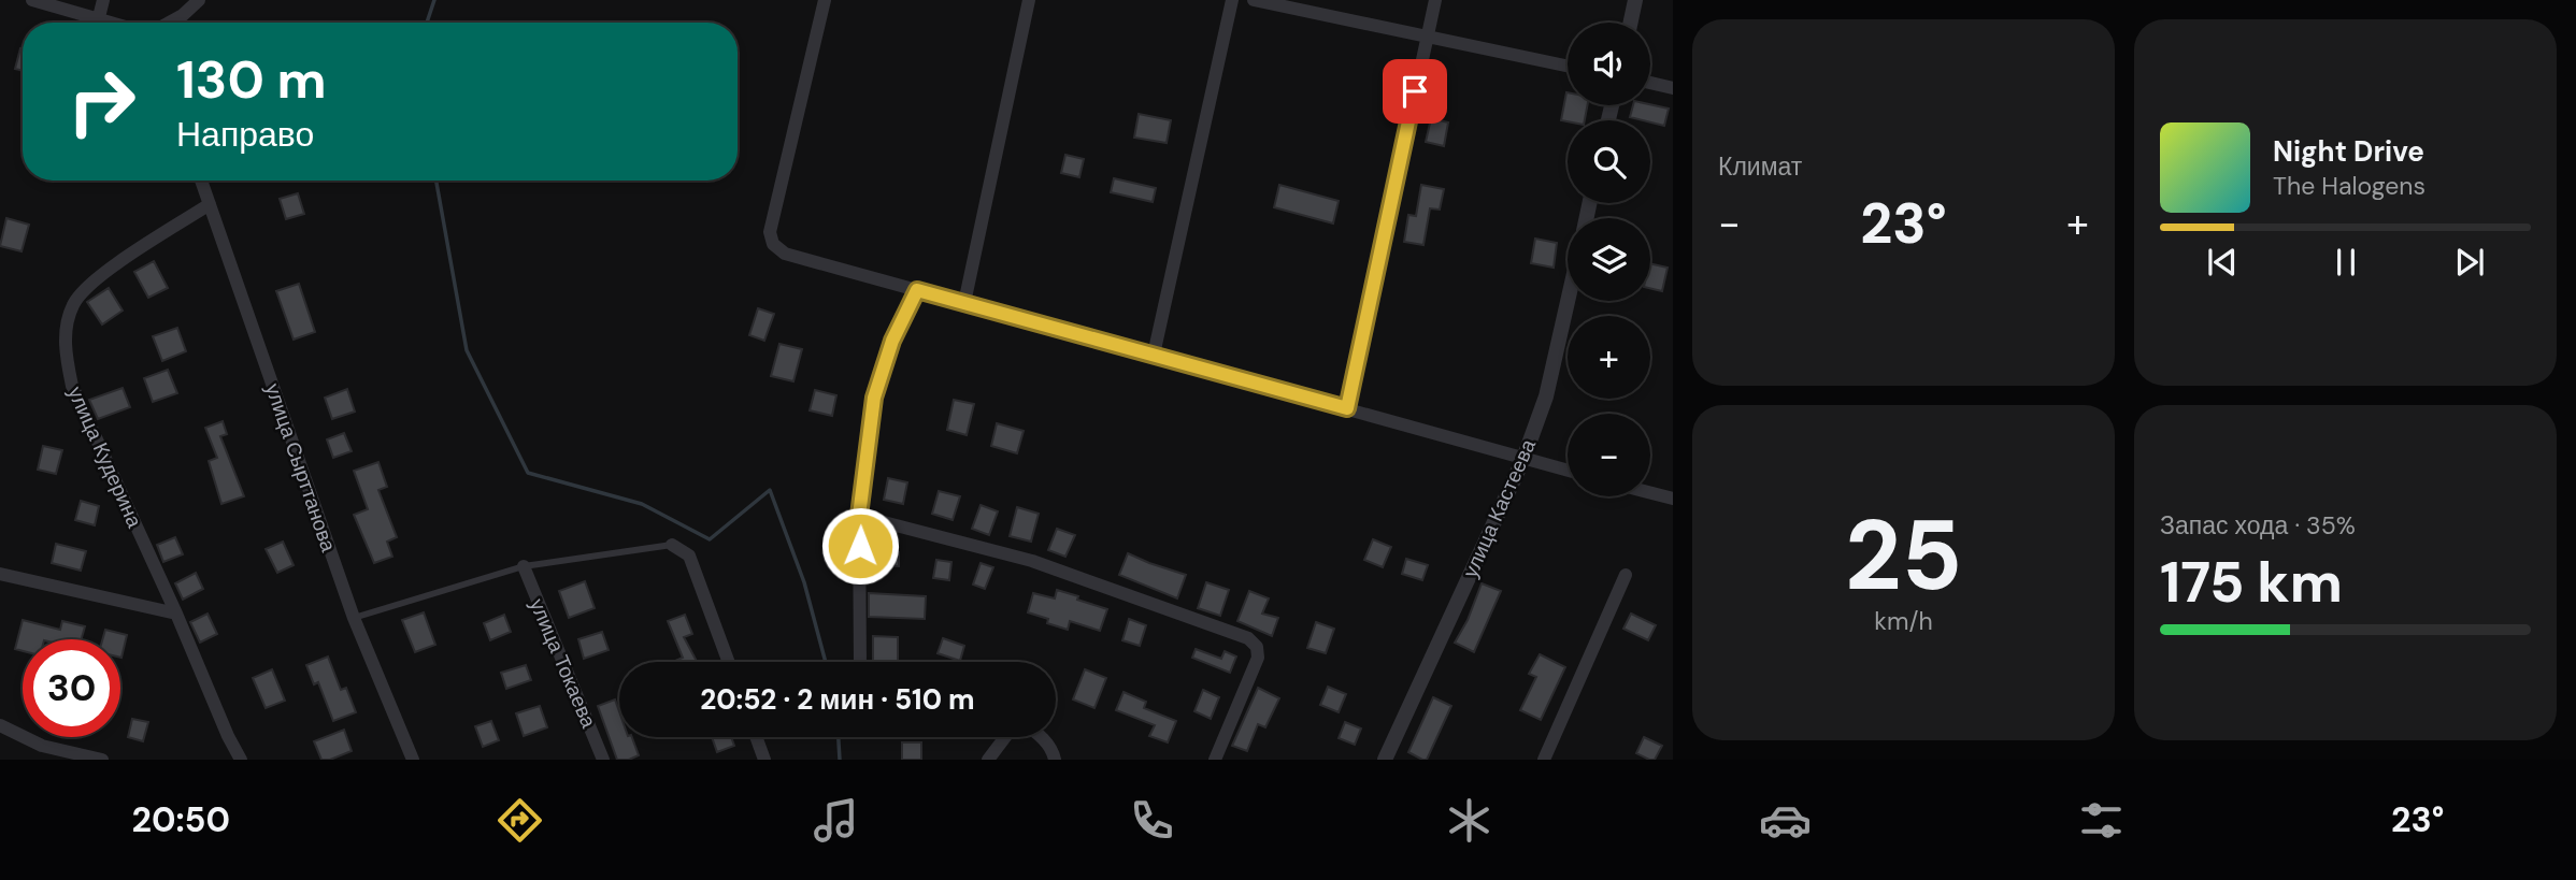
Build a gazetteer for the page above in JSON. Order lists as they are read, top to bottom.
{
  "streets": {
    "street": [
      "улица Кудерина",
      "улица Сырттанова",
      "улица Кастеева",
      "улица Токаева"
    ]
  },
  "crossings": [
    ["улица Кудерина", "улица Сырттанова"]
  ],
  "page": {
    "tile": [
      "Климат",
      ["25", "km/h"],
      ["Запас хода · 35%", "175 km"]
    ],
    "map_buttons": ["+", "−"],
    "turn": ["130 m", "Направо"],
    "song": ["Night Drive", "The Halogens"],
    "heat": ["−", "23°", "+"],
    "limit": "30",
    "trip": "20:52 · 2 мин · 510 m",
    "tabs": ["20:50", "23°"]
  }
}
